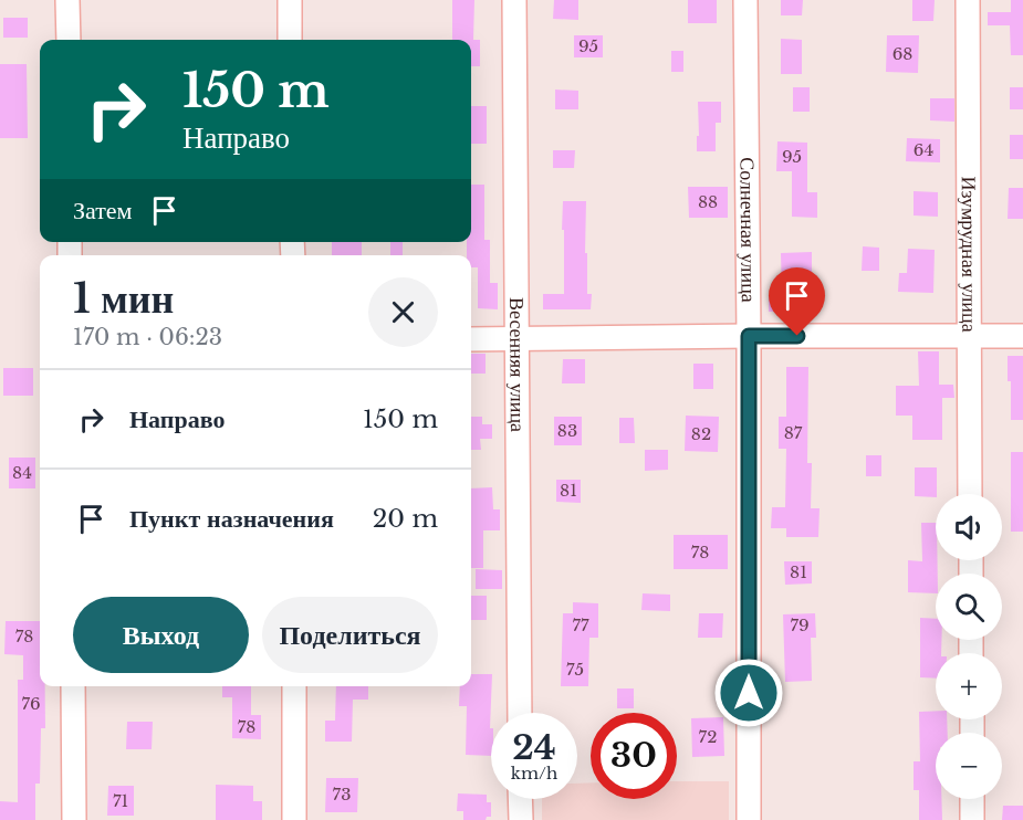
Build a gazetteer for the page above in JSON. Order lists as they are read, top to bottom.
{
  "streets": {
    "street": ["Солнечная улица", "Изумрудная улица", "Весенняя улица"]
  },
  "house_numbers": [
    "95",
    "68",
    "64",
    "95",
    "88",
    "83",
    "87",
    "82",
    "84",
    "81",
    "78",
    "81",
    "77",
    "79",
    "78",
    "75",
    "76",
    "78",
    "72",
    "73",
    "71"
  ],
  "page": {
    "turn": ["150 m", "Направо"],
    "then": "Затем",
    "heading": ["1 мин", "170 m · 06:23"],
    "list": [
      {
        "name": "Направо",
        "value": "150 m"
      },
      {
        "name": "Пункт назначения",
        "value": "20 m"
      }
    ],
    "map_buttons": ["+", "−"],
    "buttons": ["Выход", "Поделиться"],
    "speed": "24 km/h",
    "limit": "30"
  }
}
